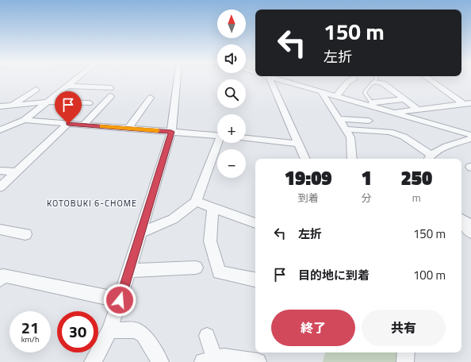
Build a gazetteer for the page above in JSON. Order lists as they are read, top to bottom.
{
  "districts": ["KOTOBUKI 6-CHOME"],
  "north": "top",
  "page": {
    "map_buttons": ["+", "−"],
    "turn": ["150 m", "左折"],
    "eta": [
      "19:09",
      "到着",
      "1",
      "分",
      "250",
      "m"
    ],
    "list": [
      {
        "name": "左折",
        "value": "150 m"
      },
      {
        "name": "目的地に到着",
        "value": "100 m"
      }
    ],
    "buttons": ["終了", "共有"],
    "speed": "21 km/h",
    "limit": "30"
  }
}
